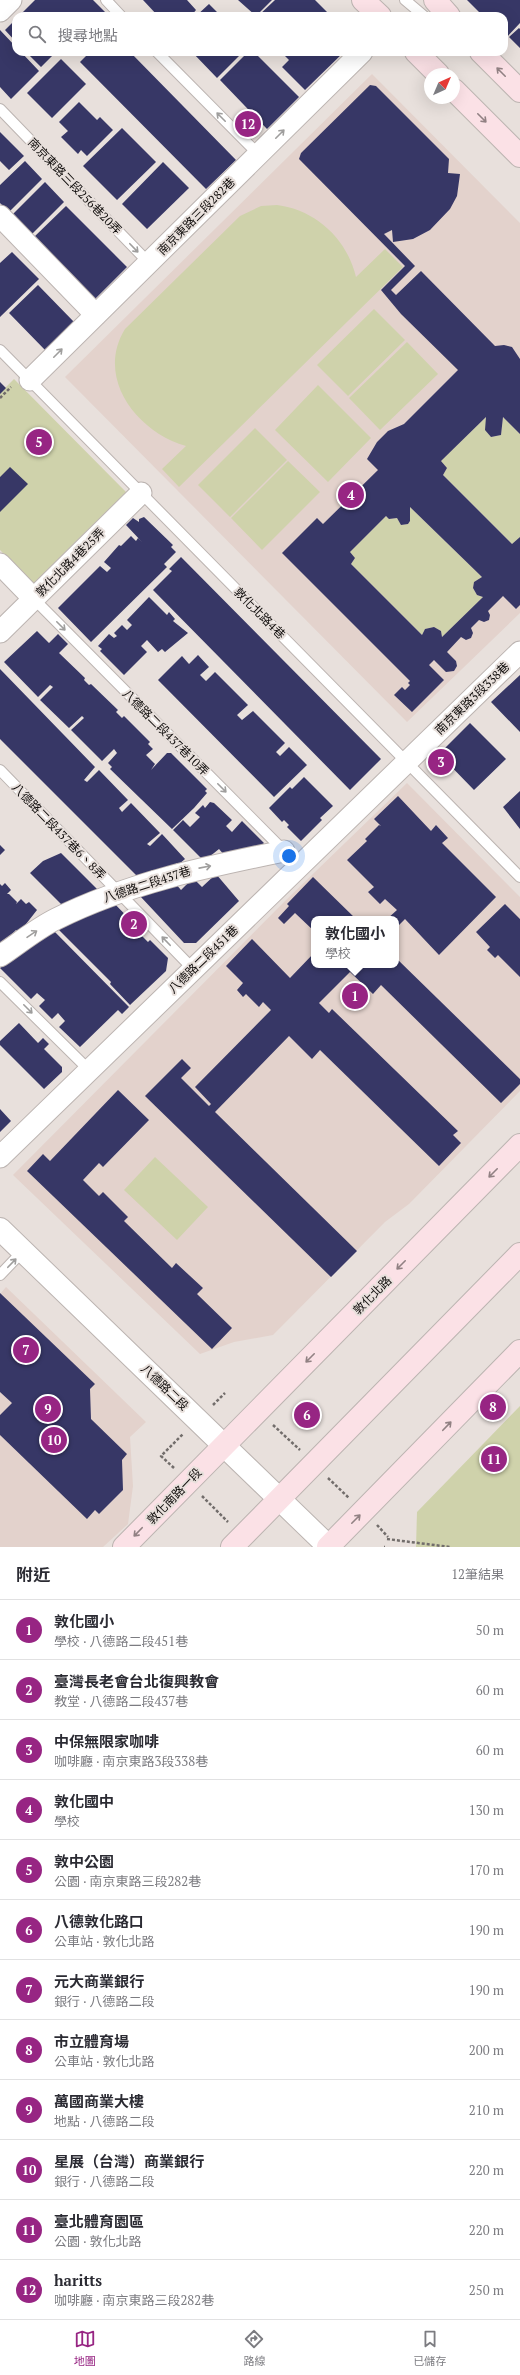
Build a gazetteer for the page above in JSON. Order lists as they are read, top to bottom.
{
  "streets": {
    "main road": ["敦化北路", "敦化南路一段"],
    "street": [
      "南京東路三段282巷",
      "敦化北路4巷25弄",
      "南京東路3段338巷",
      "八德路二段437巷",
      "八德路二段451巷",
      "八德路二段"
    ],
    "lane": [
      "南京東路三段256巷20弄",
      "敦化北路4巷",
      "八德路二段437巷10弄",
      "八德路二段437巷6、8弄"
    ]
  },
  "crossings": [
    ["南京東路三段256巷20弄", "南京東路三段282巷"],
    ["南京東路三段282巷", "敦化北路4巷"],
    ["敦化北路4巷25弄", "敦化北路4巷"],
    ["敦化北路4巷25弄", "八德路二段437巷10弄"],
    ["敦化北路4巷", "南京東路3段338巷"],
    ["敦化北路4巷", "八德路二段451巷"],
    ["南京東路3段338巷", "八德路二段451巷"],
    ["八德路二段437巷10弄", "八德路二段437巷"],
    ["八德路二段437巷10弄", "八德路二段451巷"],
    ["八德路二段437巷6、8弄", "八德路二段437巷"],
    ["八德路二段437巷6、8弄", "八德路二段451巷"],
    ["敦化北路", "八德路二段"],
    ["敦化北路", "敦化南路一段"],
    ["八德路二段", "敦化南路一段"]
  ],
  "one_way": [
    "南京東路三段256巷20弄",
    "南京東路三段282巷",
    "八德路二段437巷10弄",
    "八德路二段437巷6、8弄",
    "八德路二段437巷"
  ],
  "north": "top right",
  "page": {
    "search": "搜尋地點",
    "pins": [
      "12",
      "5",
      "4",
      "3",
      "2",
      "1",
      "7",
      "8",
      "9",
      "6",
      "10",
      "11"
    ],
    "popup": ["敦化國小", "學校"],
    "heading": ["附近", "12筆結果"],
    "list": [
      {
        "mark": "1",
        "name": "敦化國小",
        "note": "學校 · 八德路二段451巷",
        "value": "50 m"
      },
      {
        "mark": "2",
        "name": "臺灣長老會台北復興教會",
        "note": "教堂 · 八德路二段437巷",
        "value": "60 m"
      },
      {
        "mark": "3",
        "name": "中保無限家咖啡",
        "note": "咖啡廳 · 南京東路3段338巷",
        "value": "60 m"
      },
      {
        "mark": "4",
        "name": "敦化國中",
        "note": "學校",
        "value": "130 m"
      },
      {
        "mark": "5",
        "name": "敦中公園",
        "note": "公園 · 南京東路三段282巷",
        "value": "170 m"
      },
      {
        "mark": "6",
        "name": "八德敦化路口",
        "note": "公車站 · 敦化北路",
        "value": "190 m"
      },
      {
        "mark": "7",
        "name": "元大商業銀行",
        "note": "銀行 · 八德路二段",
        "value": "190 m"
      },
      {
        "mark": "8",
        "name": "市立體育場",
        "note": "公車站 · 敦化北路",
        "value": "200 m"
      },
      {
        "mark": "9",
        "name": "萬國商業大樓",
        "note": "地點 · 八德路二段",
        "value": "210 m"
      },
      {
        "mark": "10",
        "name": "星展（台灣）商業銀行",
        "note": "銀行 · 八德路二段",
        "value": "220 m"
      },
      {
        "mark": "11",
        "name": "臺北體育園區",
        "note": "公園 · 敦化北路",
        "value": "220 m"
      },
      {
        "mark": "12",
        "name": "haritts",
        "note": "咖啡廳 · 南京東路三段282巷",
        "value": "250 m"
      }
    ],
    "nav": ["地圖", "路線", "已儲存"]
  }
}
